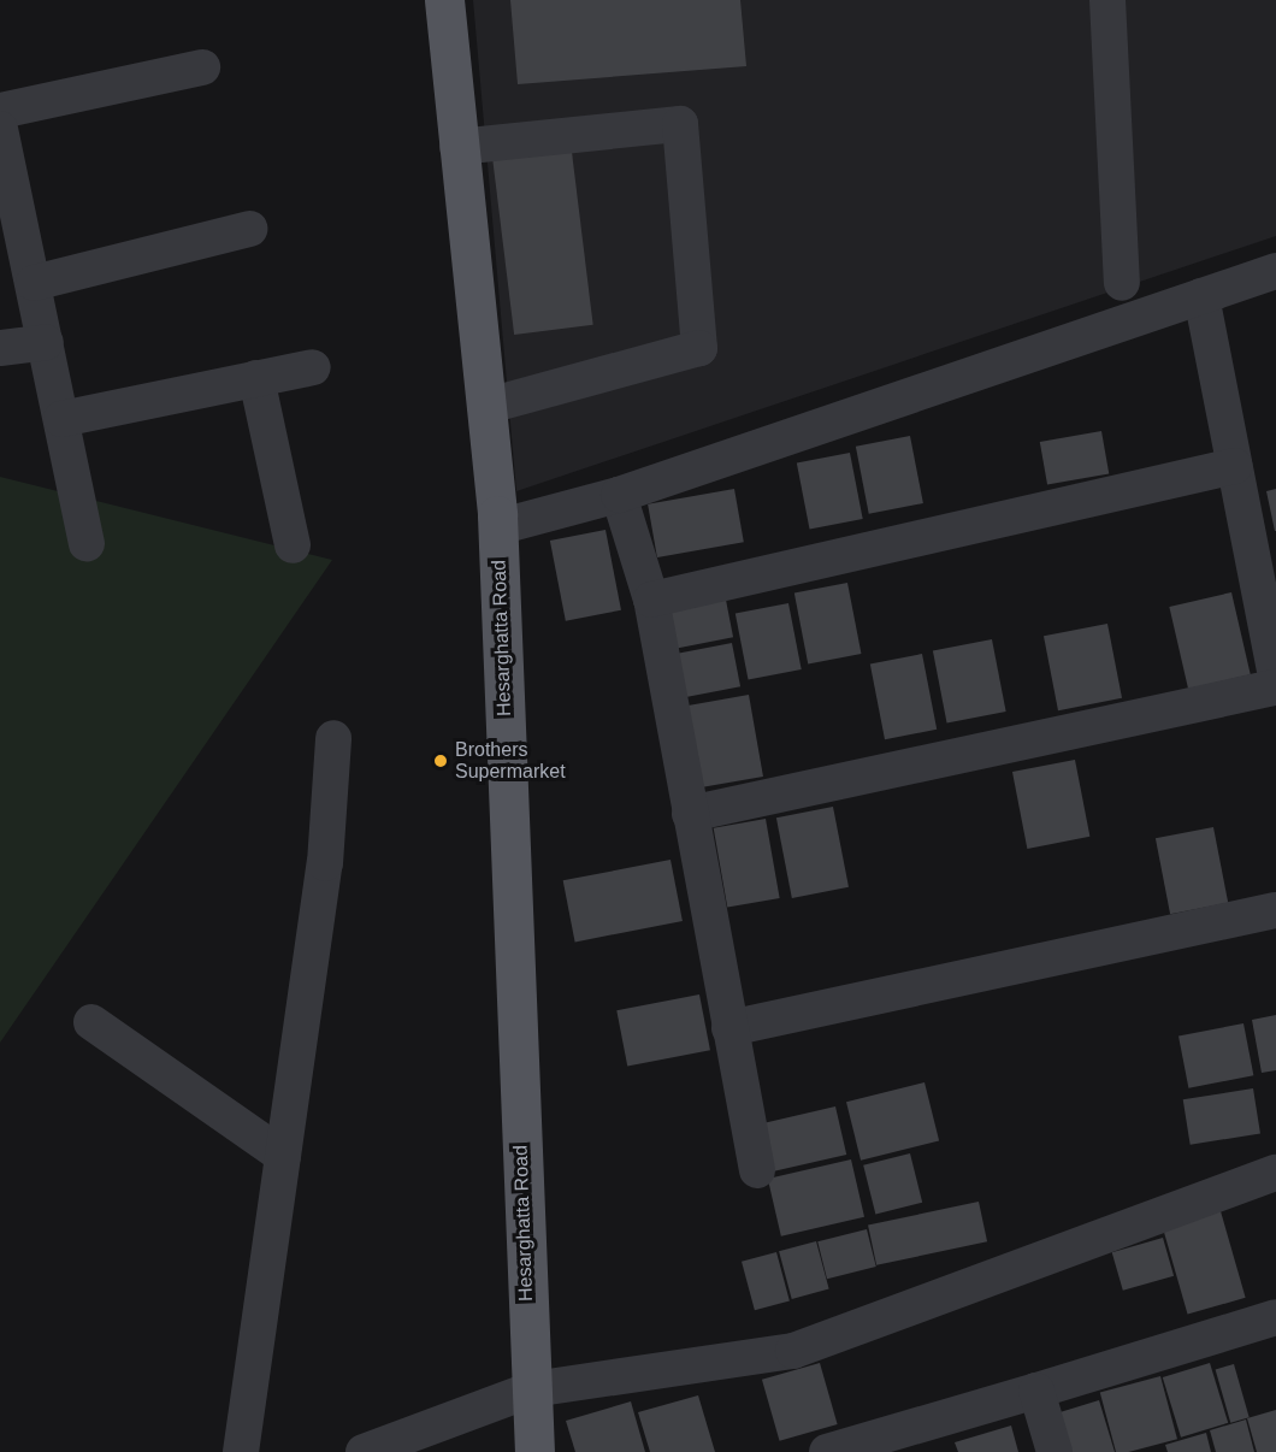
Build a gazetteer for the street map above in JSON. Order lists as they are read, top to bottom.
{
  "streets": {
    "main road": ["Hesarghatta Road"]
  },
  "places": ["Brothers Supermarket"]
}
